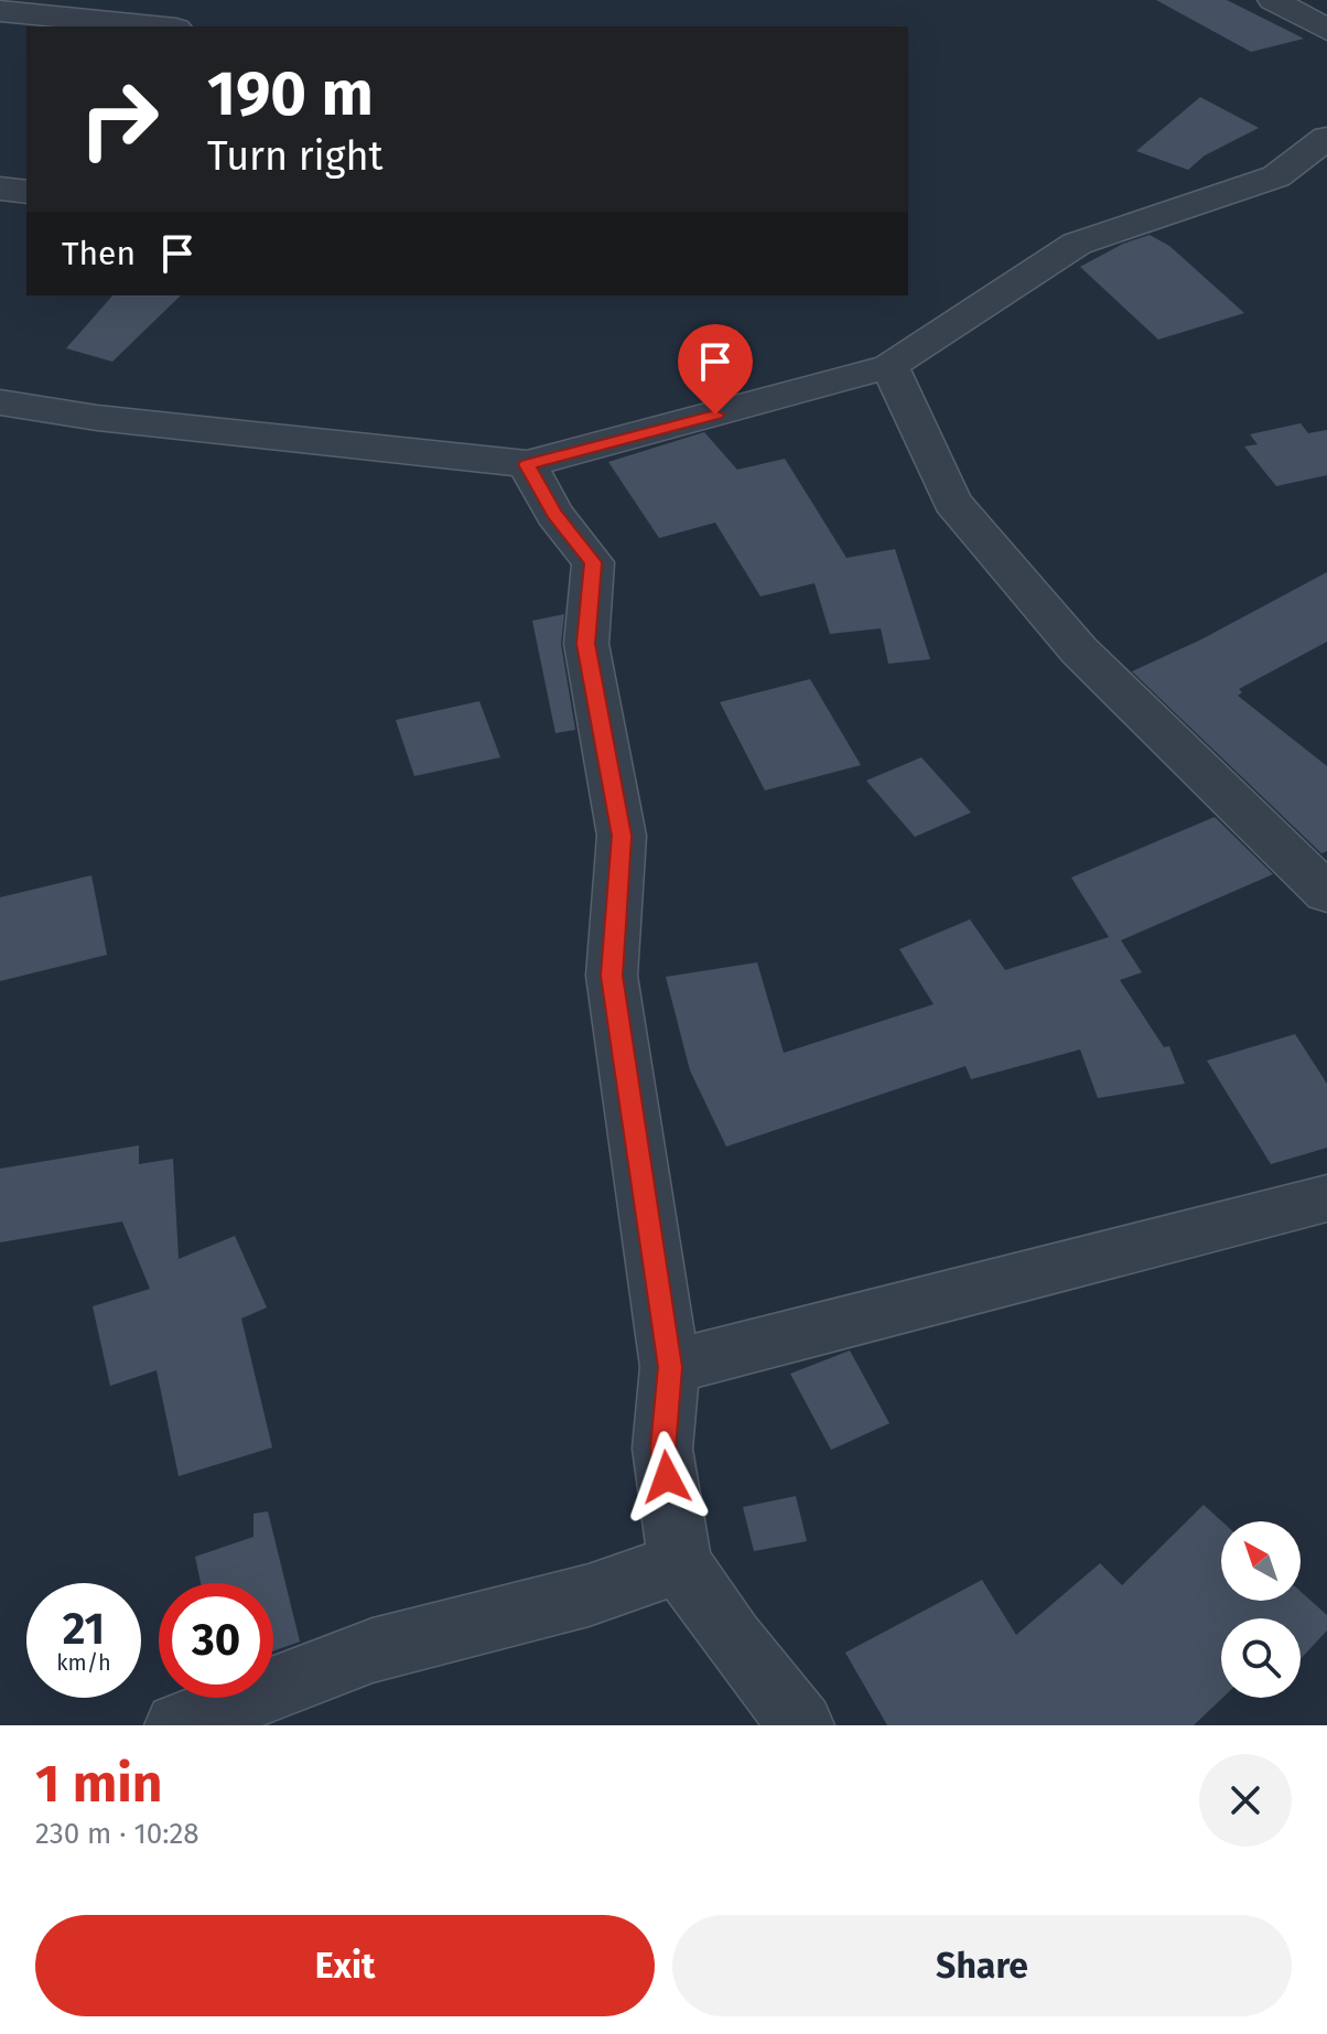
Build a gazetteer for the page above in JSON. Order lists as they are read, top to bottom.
{
  "north": "top left",
  "page": {
    "turn": ["190 m", "Turn right"],
    "then": "Then",
    "speed": "21 km/h",
    "limit": "30",
    "heading": ["1 min", "230 m · 10:28"],
    "buttons": ["Exit", "Share"]
  }
}
